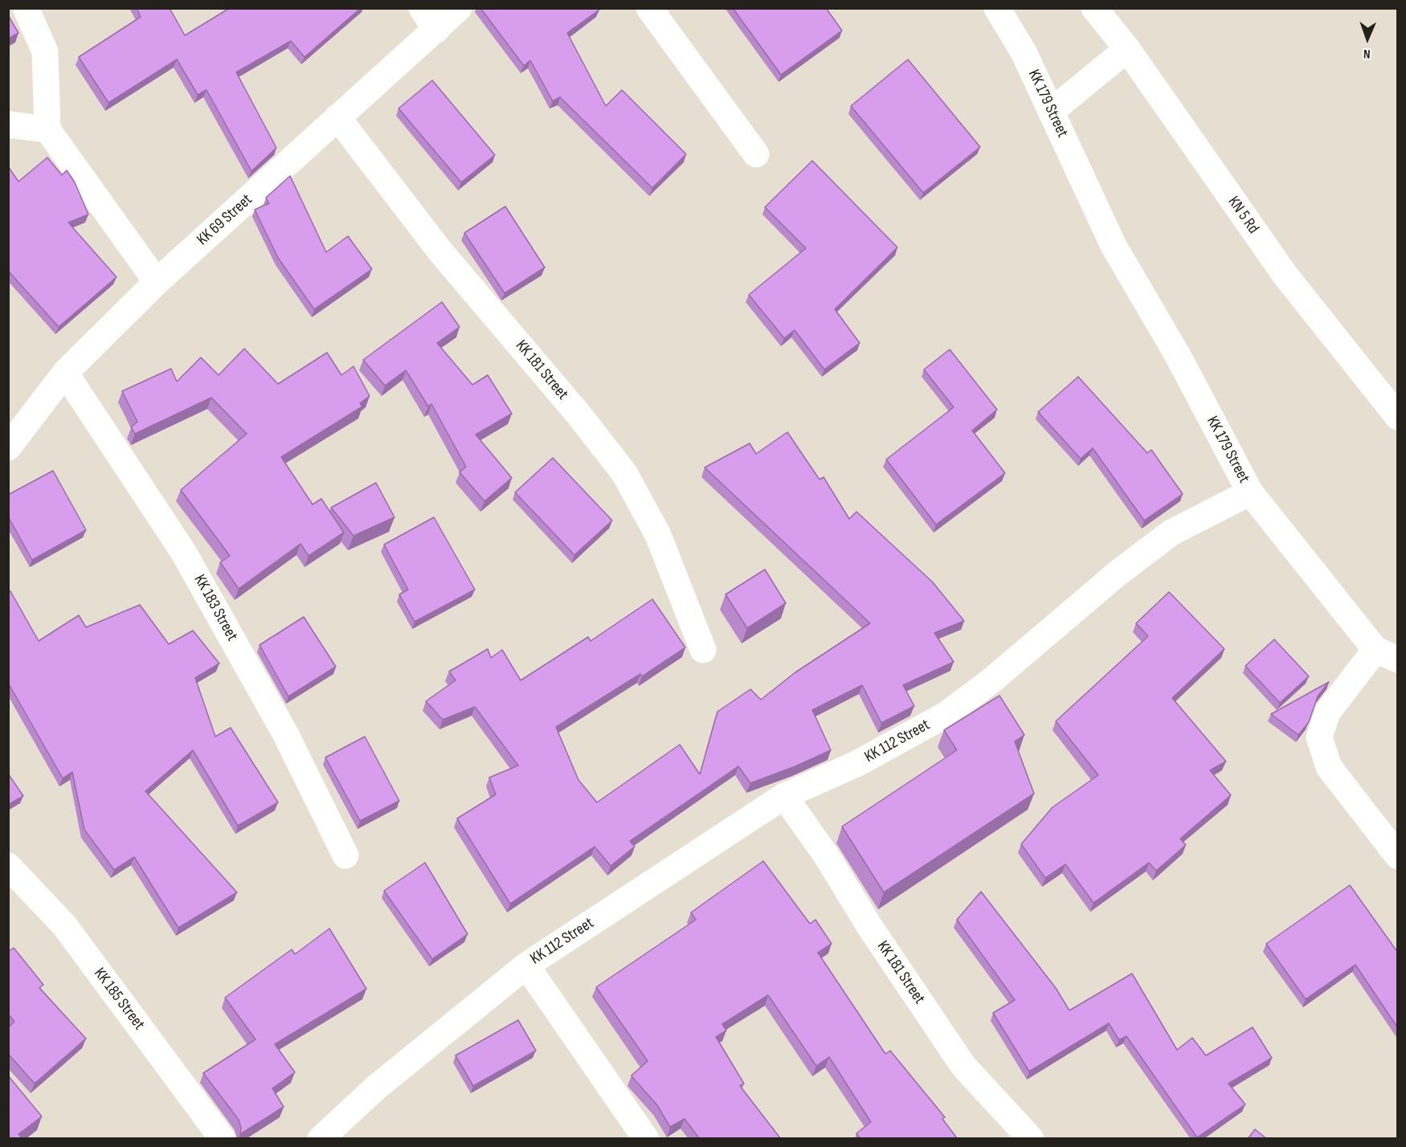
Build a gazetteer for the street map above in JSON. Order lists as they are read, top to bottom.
{
  "streets": {
    "street": [
      "KK 179 Street",
      "KN 5 Rd",
      "KK 69 Street",
      "KK 181 Street",
      "KK 183 Street",
      "KK 112 Street",
      "KK 185 Street"
    ]
  },
  "crossings": [
    ["KK 179 Street", "KK 112 Street"],
    ["KK 69 Street", "KK 181 Street"],
    ["KK 69 Street", "KK 183 Street"],
    ["KK 181 Street", "KK 112 Street"]
  ],
  "north": "bottom"
}
